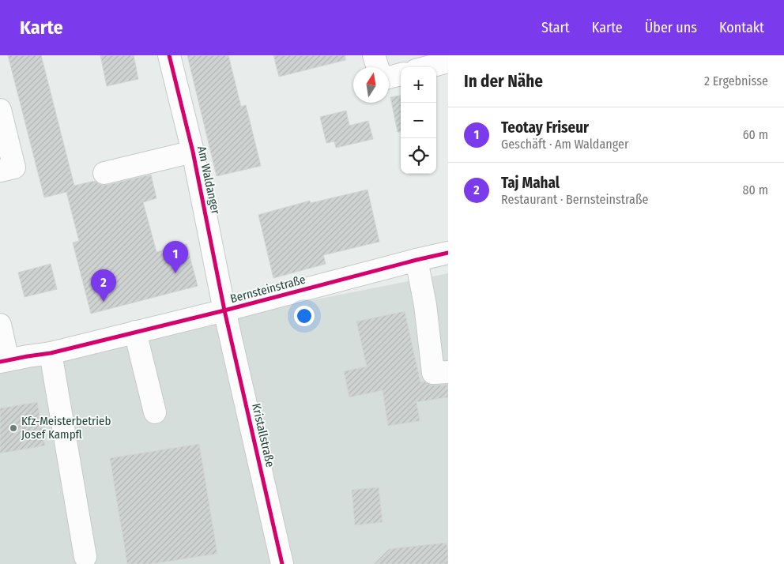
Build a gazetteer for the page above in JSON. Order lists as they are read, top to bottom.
{
  "streets": {
    "street": ["Am Waldanger", "Bernsteinstraße", "Kristallstraße"]
  },
  "crossings": [
    ["Am Waldanger", "Bernsteinstraße"],
    ["Am Waldanger", "Kristallstraße"],
    ["Bernsteinstraße", "Kristallstraße"]
  ],
  "places": ["Kfz-Meisterbetrieb Josef Kampfl"],
  "north": "top",
  "page": {
    "header": "Karte",
    "nav": [
      "Start",
      "Karte",
      "Über uns",
      "Kontakt"
    ],
    "heading": ["In der Nähe", "2 Ergebnisse"],
    "map_buttons": ["+", "−"],
    "list": [
      {
        "mark": "1",
        "name": "Teotay Friseur",
        "note": "Geschäft · Am Waldanger",
        "value": "60 m"
      },
      {
        "mark": "2",
        "name": "Taj Mahal",
        "note": "Restaurant · Bernsteinstraße",
        "value": "80 m"
      }
    ],
    "pins": ["1", "2"]
  }
}
